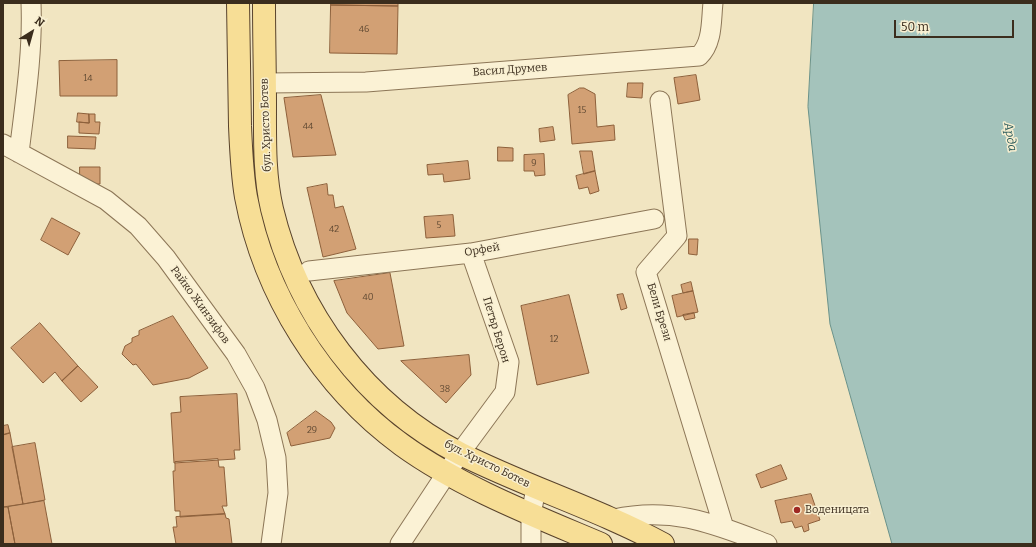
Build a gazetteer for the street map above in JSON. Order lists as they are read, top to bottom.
{
  "streets": {
    "main road": ["бул. Христо Ботев"],
    "street": [
      "Васил Друмев",
      "Орфей",
      "Райко Жинзифов",
      "Бели Брези",
      "Петър Берон"
    ]
  },
  "crossings": [
    ["Васил Друмев", "бул. Христо Ботев"],
    ["бул. Христо Ботев", "Петър Берон"],
    ["Орфей", "Петър Берон"]
  ],
  "water": ["Арда"],
  "places": ["Воденицата"],
  "house_numbers": [
    "46",
    "14",
    "15",
    "44",
    "9",
    "5",
    "42",
    "40",
    "12",
    "38",
    "29"
  ],
  "scale_bar": "50 m",
  "north": "top right"
}
